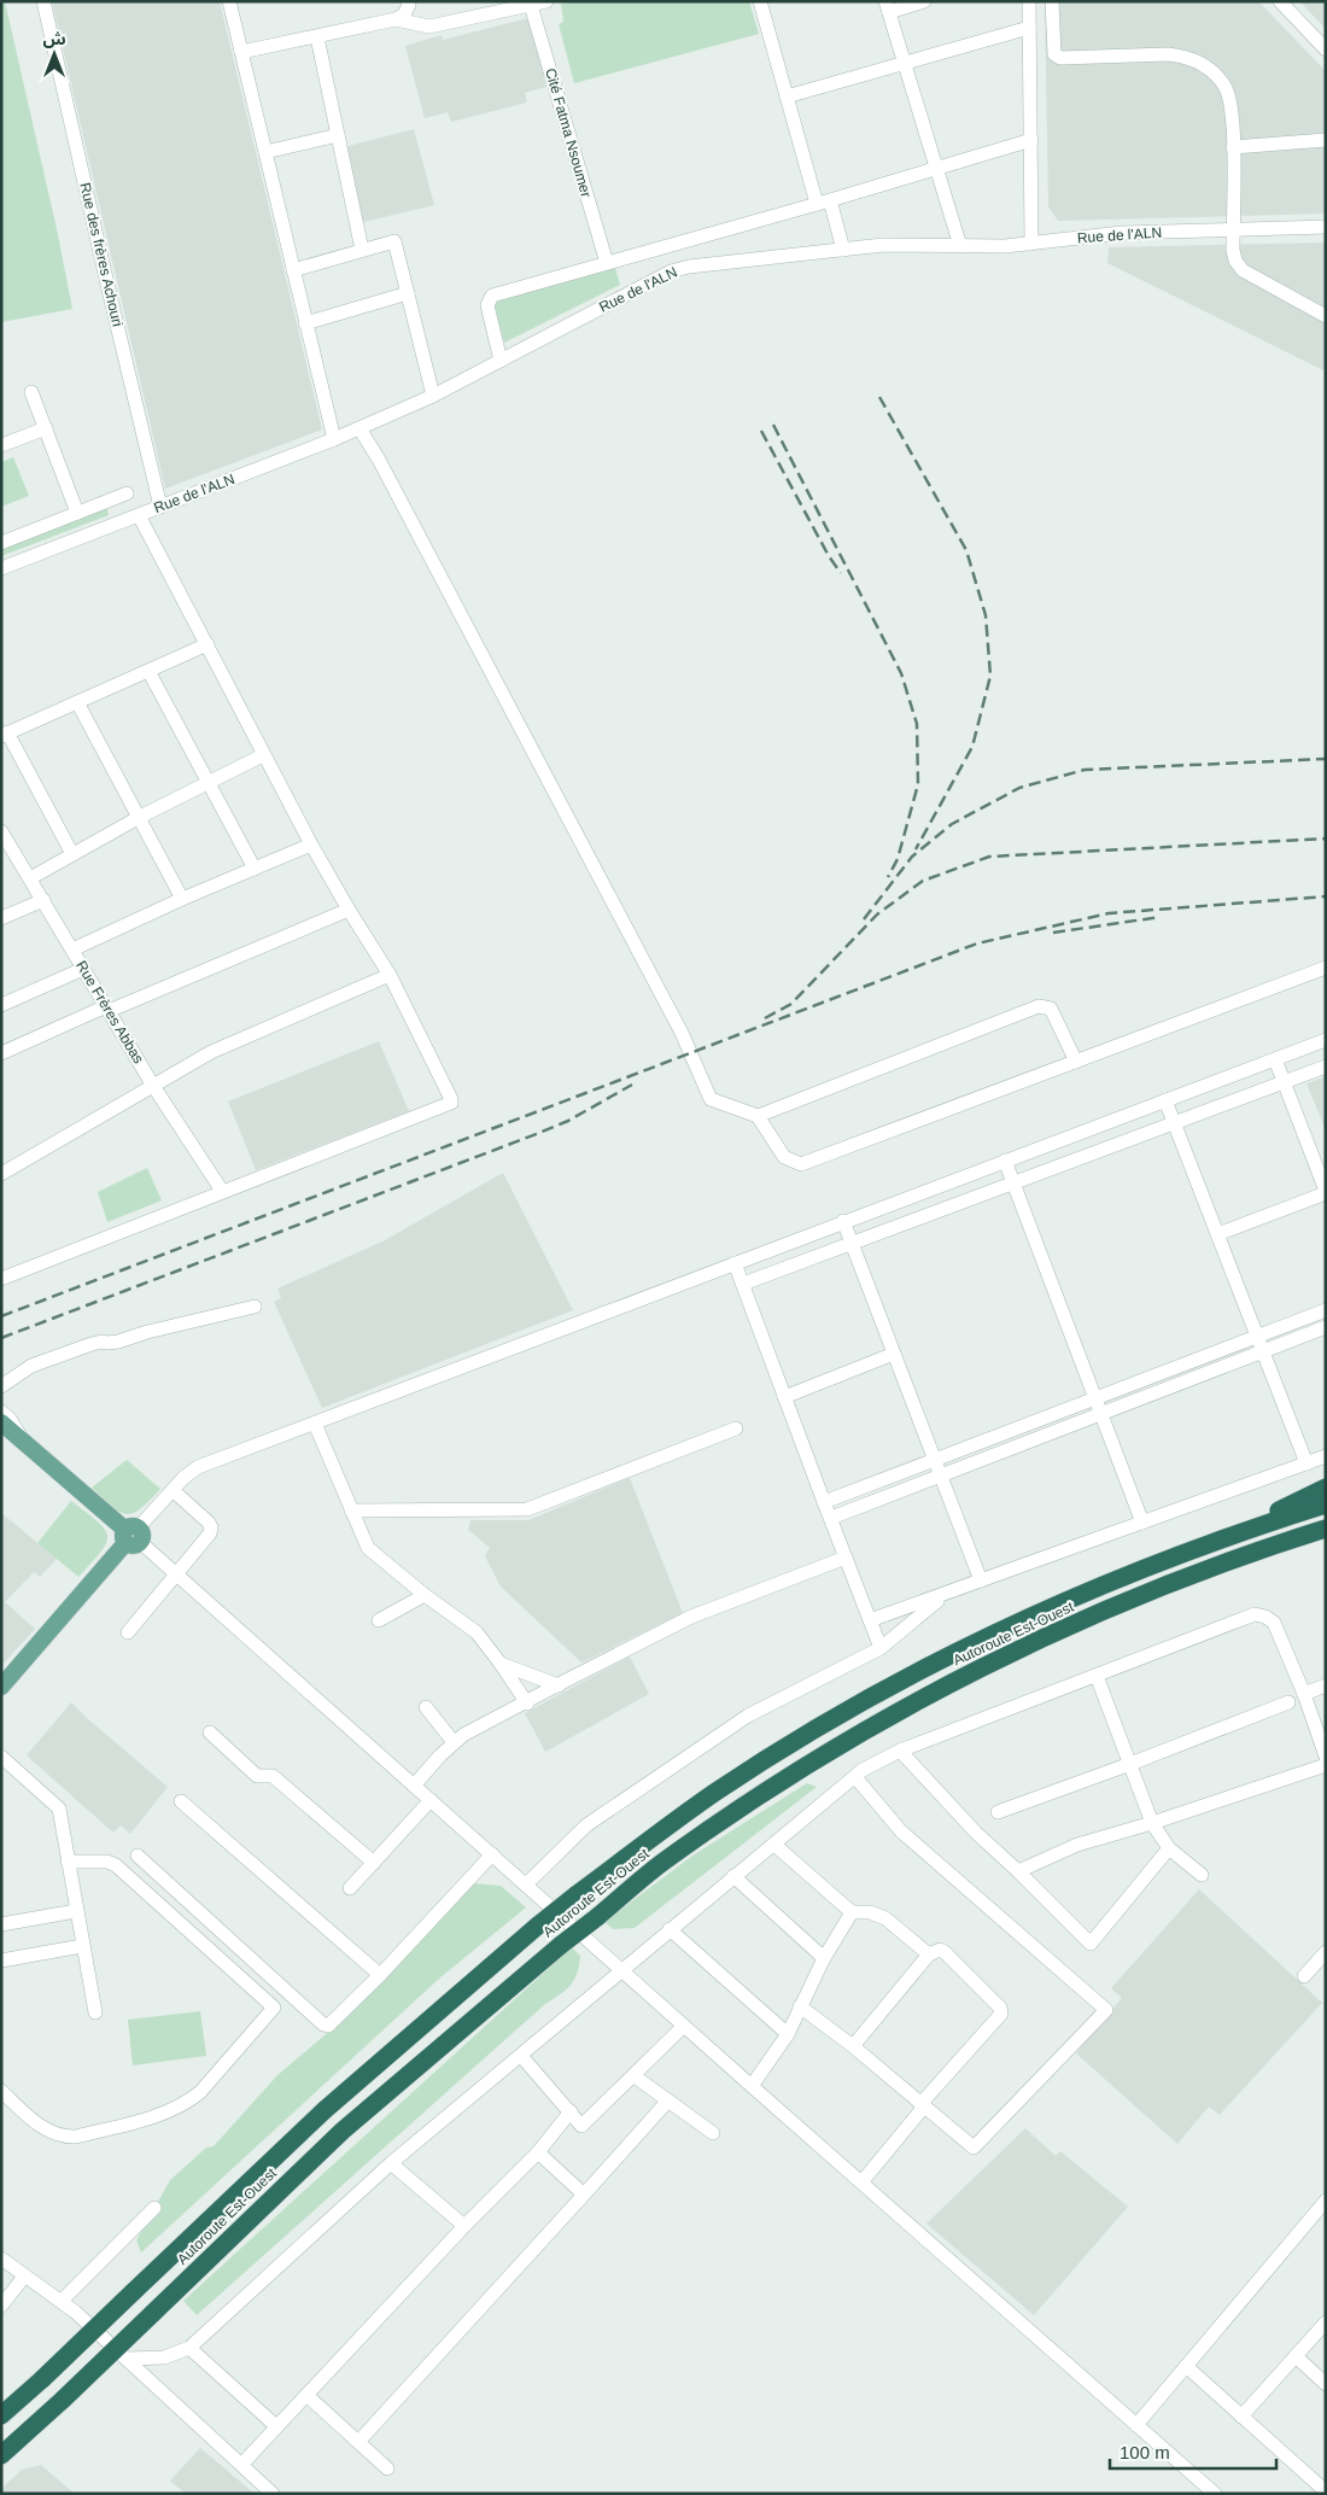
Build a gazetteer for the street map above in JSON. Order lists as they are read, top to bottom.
{
  "streets": {
    "highway": ["Autoroute Est-Ouest"],
    "street": [
      "Cité Fatma Nsoumer",
      "Rue de l'ALN",
      "Rue des frères Achouri",
      "Rue Frères Abbas"
    ]
  },
  "crossings": [
    ["Rue de l'ALN", "Rue des frères Achouri"]
  ],
  "scale_bar": "100 m",
  "north": "top"
}
